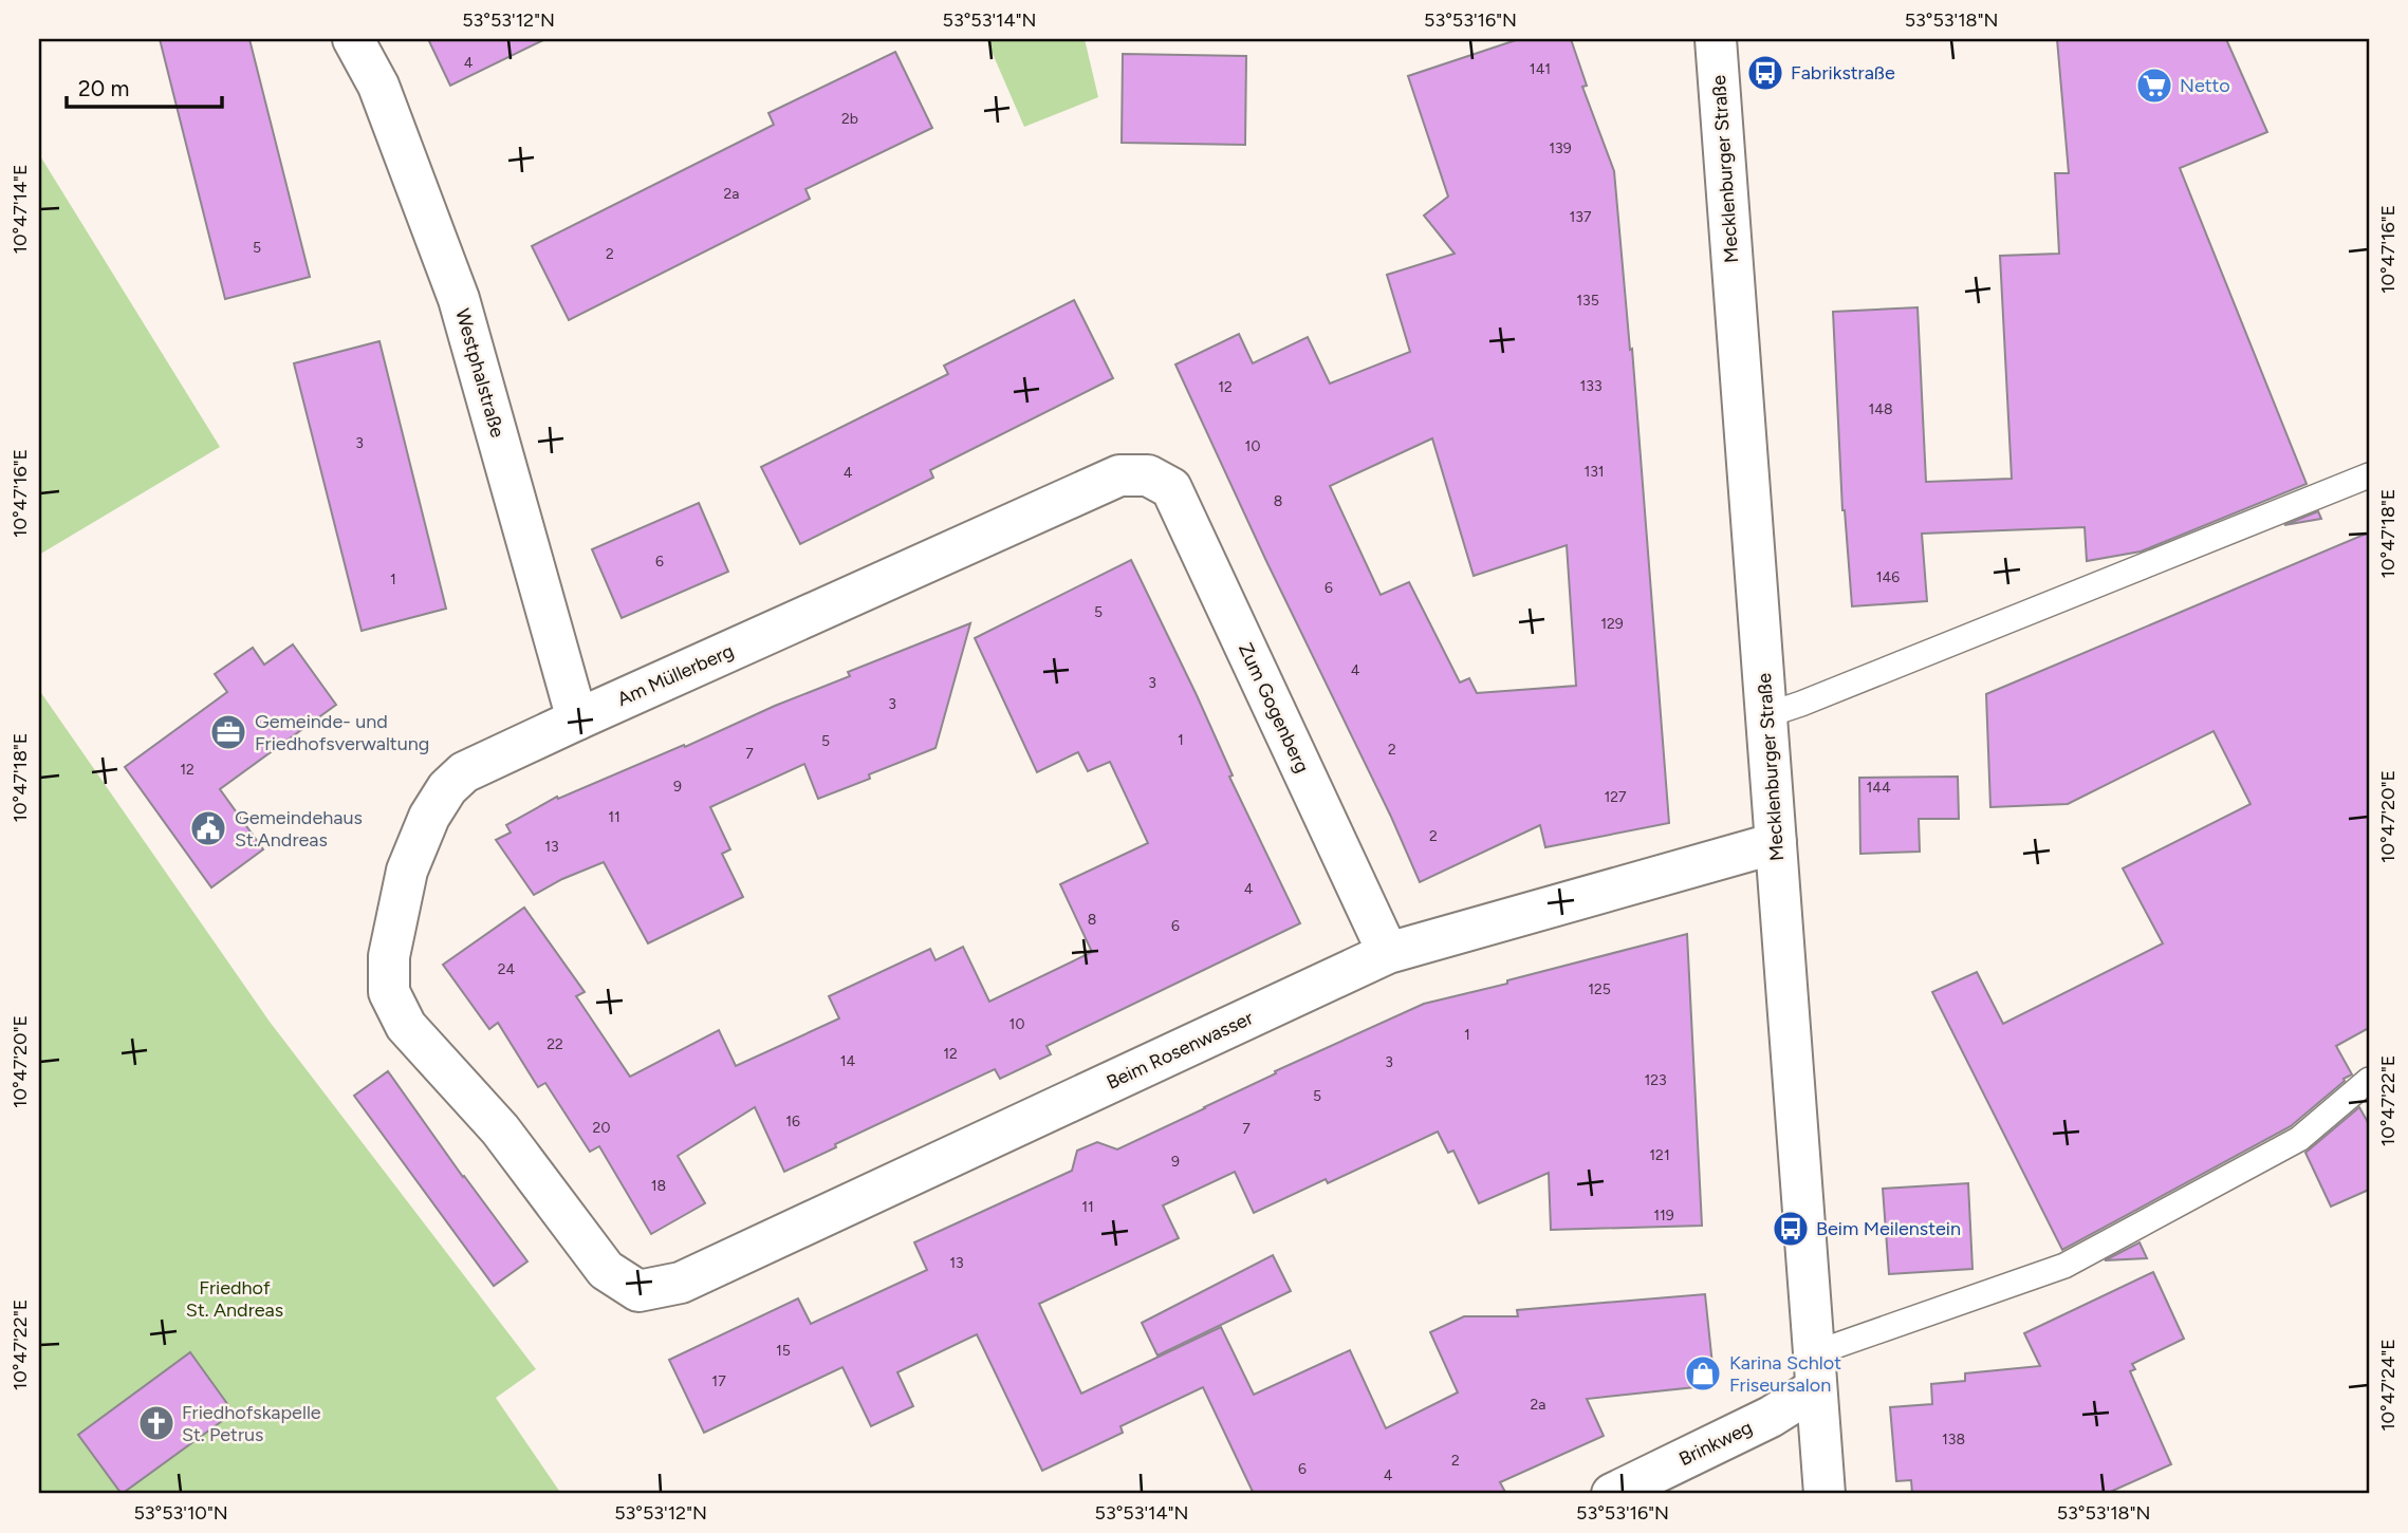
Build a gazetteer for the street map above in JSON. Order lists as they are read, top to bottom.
{
  "streets": {
    "street": [
      "Mecklenburger Straße",
      "Westphalstraße",
      "Am Müllerberg",
      "Zum Gogenberg",
      "Beim Rosenwasser",
      "Brinkweg"
    ]
  },
  "crossings": [
    ["Mecklenburger Straße", "Beim Rosenwasser"],
    ["Mecklenburger Straße", "Brinkweg"],
    ["Westphalstraße", "Am Müllerberg"],
    ["Am Müllerberg", "Zum Gogenberg"],
    ["Am Müllerberg", "Beim Rosenwasser"],
    ["Zum Gogenberg", "Beim Rosenwasser"]
  ],
  "parks": ["Friedhof St. Andreas"],
  "places": {
    "bus stop": ["Fabrikstraße", "Beim Meilenstein"],
    "supermarket": ["Netto"],
    "office": ["Gemeinde- und Friedhofsverwaltung"],
    "public building": ["Gemeindehaus St.Andreas"],
    "shop": ["Karina Schlot Friseursalon"],
    "church": ["Friedhofskapelle St. Petrus"]
  },
  "house_numbers": [
    "4",
    "141",
    "2b",
    "139",
    "2a",
    "137",
    "5",
    "2",
    "135",
    "133",
    "12",
    "148",
    "3",
    "10",
    "131",
    "4",
    "8",
    "6",
    "146",
    "1",
    "6",
    "5",
    "129",
    "4",
    "3",
    "3",
    "1",
    "5",
    "2",
    "7",
    "12",
    "9",
    "144",
    "127",
    "11",
    "2",
    "13",
    "4",
    "8",
    "6",
    "24",
    "125",
    "10",
    "1",
    "22",
    "12",
    "14",
    "3",
    "123",
    "5",
    "16",
    "20",
    "7",
    "121",
    "9",
    "18",
    "11",
    "119",
    "13",
    "15",
    "17",
    "2a",
    "138",
    "2",
    "6",
    "4"
  ],
  "scale_bar": "20 m",
  "coordinates": [
    "53°53'12\"N",
    "53°53'14\"N",
    "53°53'16\"N",
    "53°53'18\"N",
    "10°47'14\"E",
    "10°47'16\"E",
    "10°47'18\"E",
    "10°47'20\"E",
    "10°47'22\"E",
    "10°47'24\"E",
    "53°53'10\"N"
  ]
}
